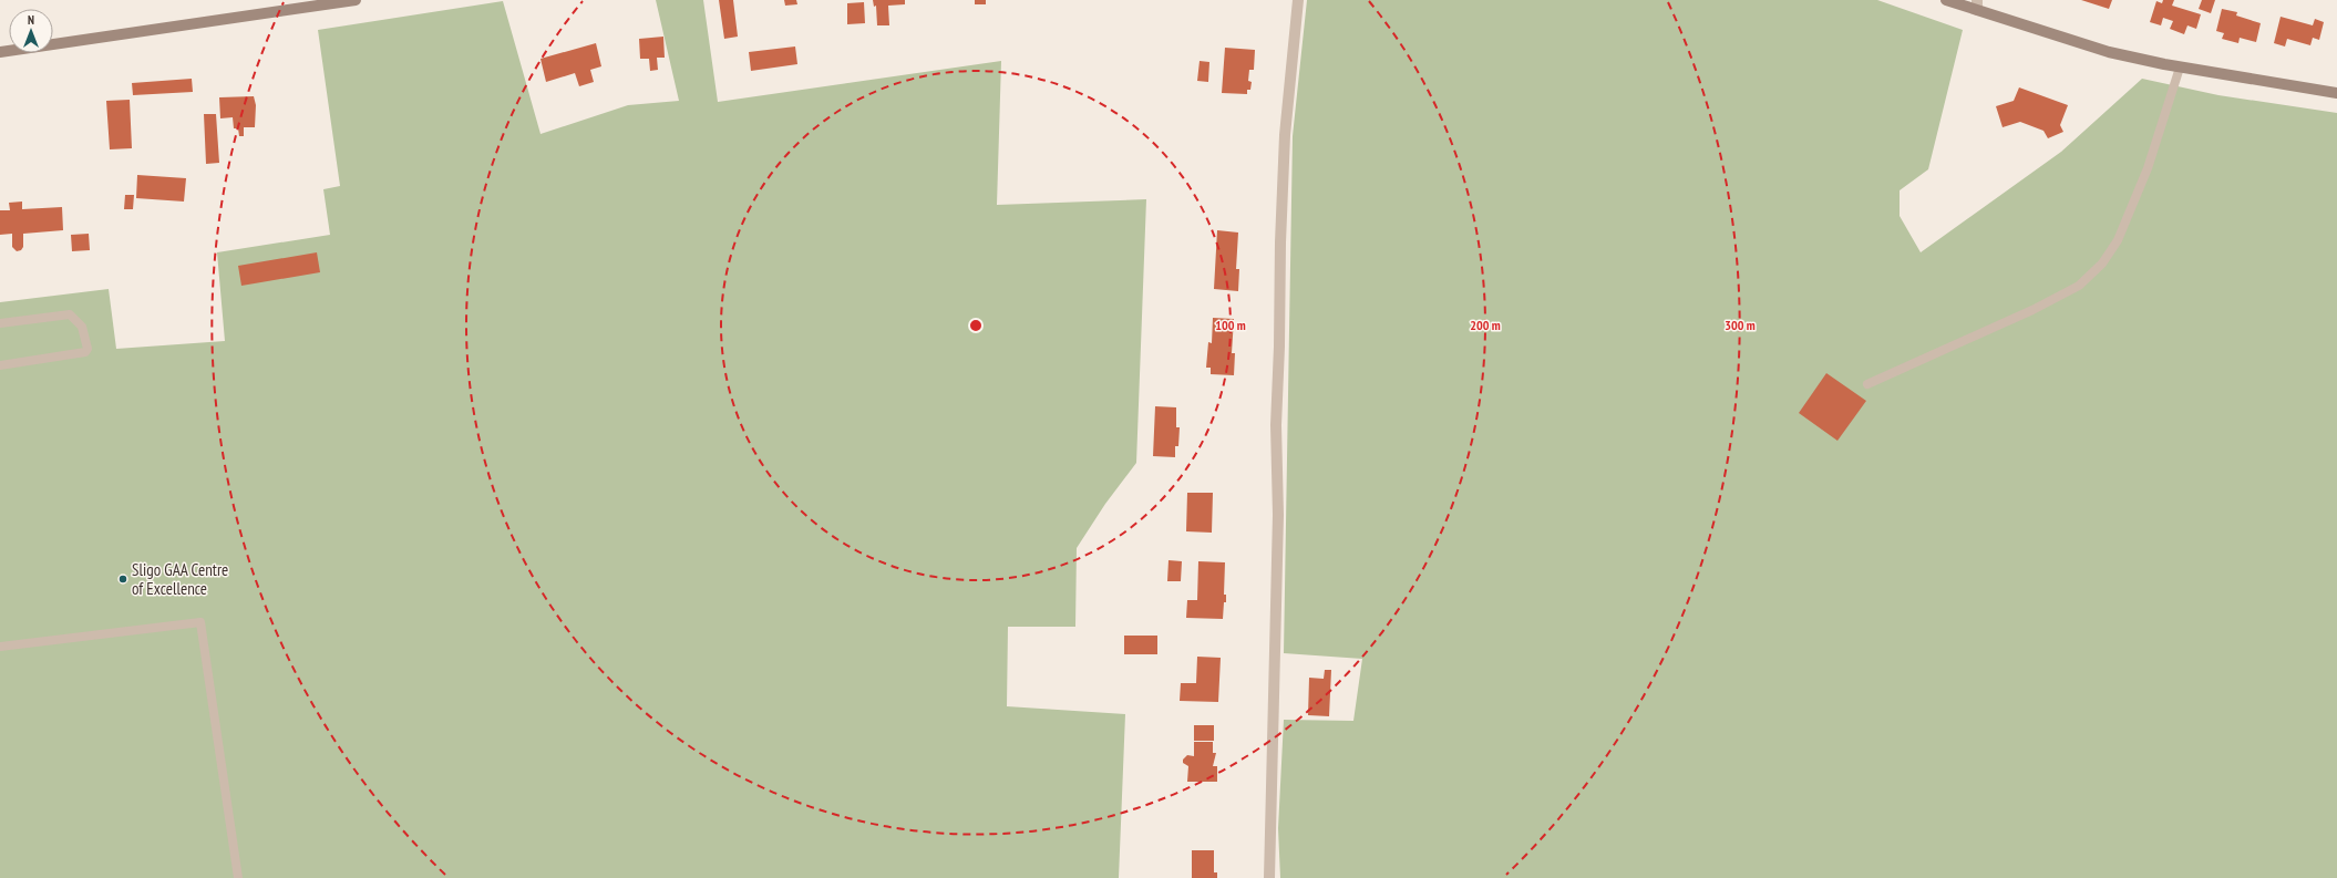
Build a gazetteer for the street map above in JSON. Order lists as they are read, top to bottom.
{
  "places": ["Sligo GAA Centre of Excellence"],
  "north": "top",
  "rings": ["100 m", "200 m", "300 m"]
}
